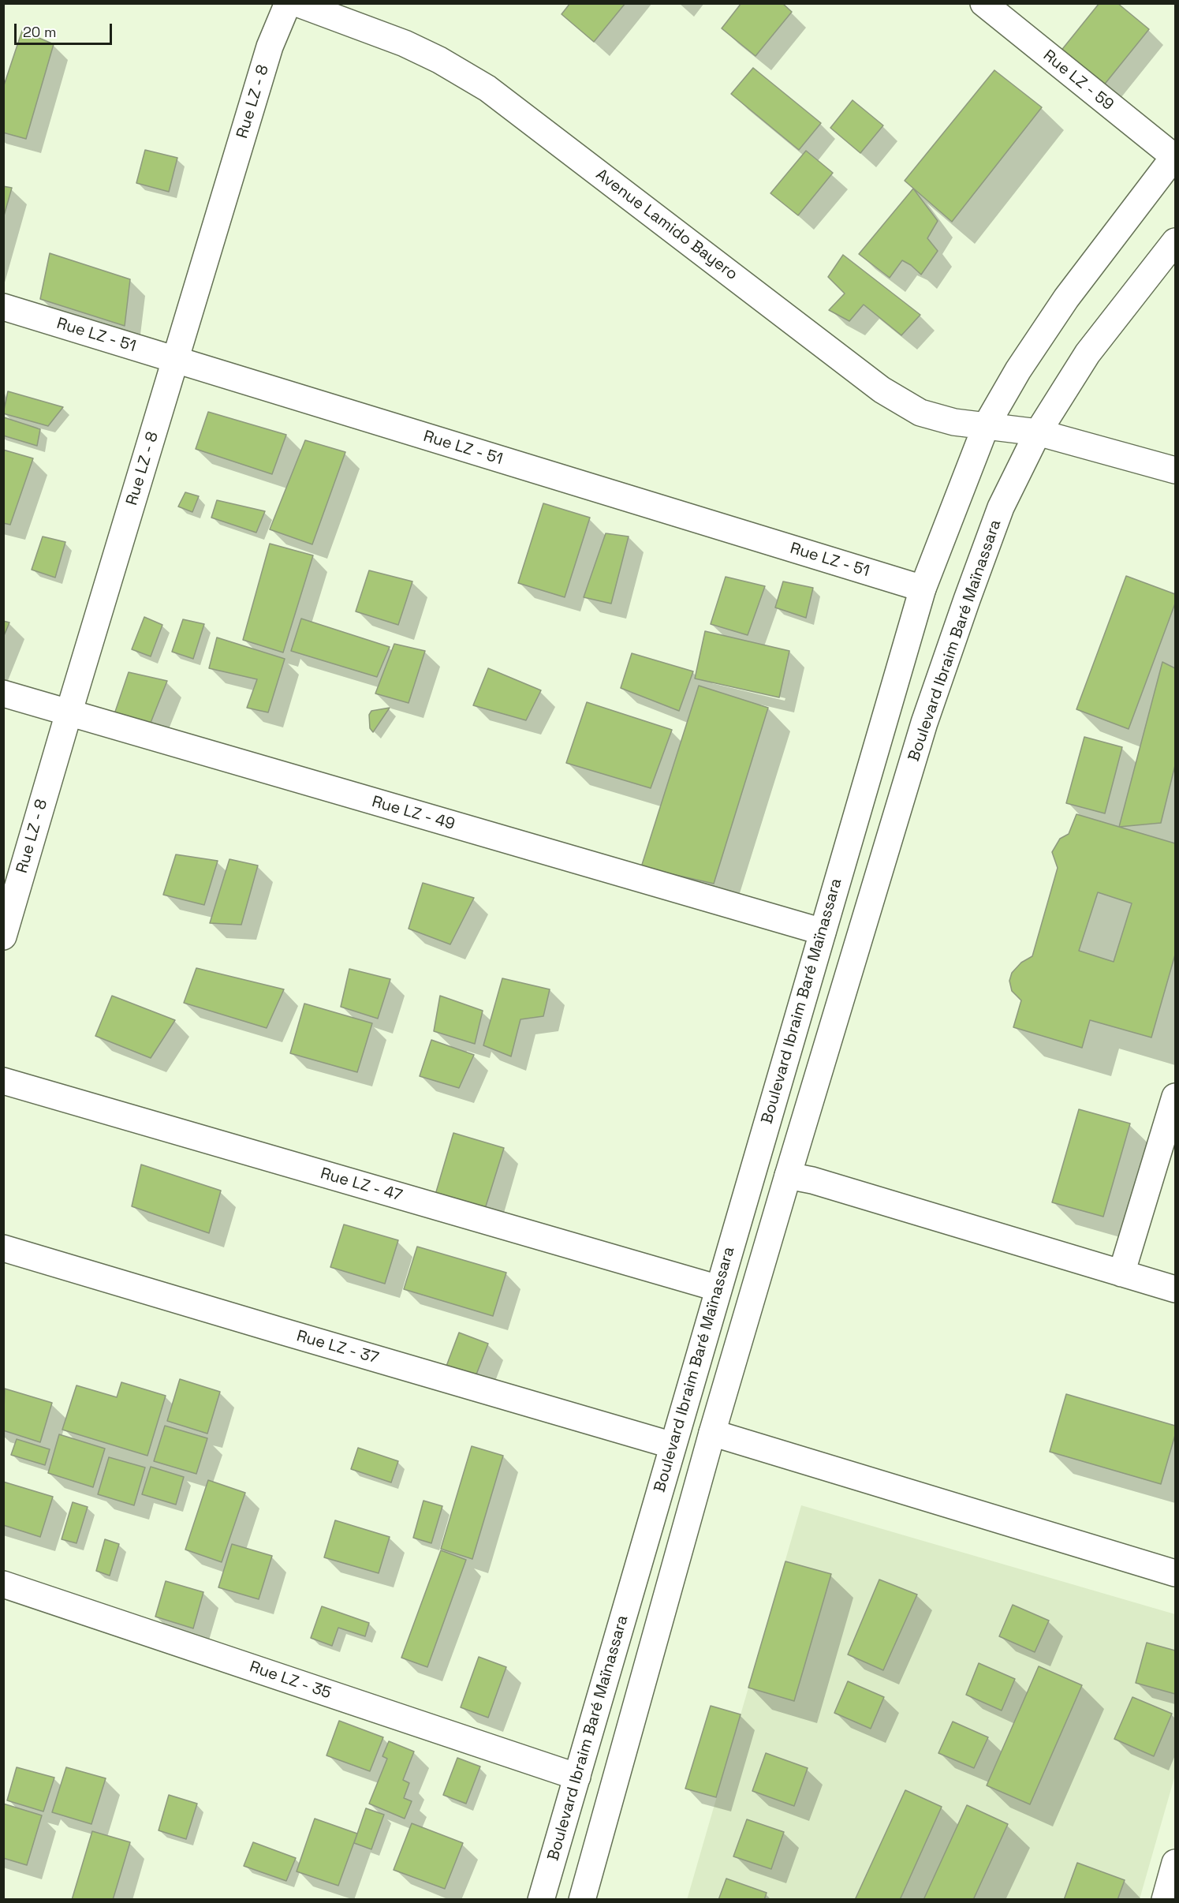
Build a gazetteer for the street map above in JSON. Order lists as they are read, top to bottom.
{
  "streets": {
    "street": [
      "Rue LZ - 59",
      "Rue LZ - 8",
      "Avenue Lamido Bayero",
      "Rue LZ - 51",
      "Boulevard Ibraim Baré Maïnassara",
      "Rue LZ - 49",
      "Rue LZ - 47",
      "Rue LZ - 37",
      "Rue LZ - 35"
    ]
  },
  "crossings": [
    ["Rue LZ - 59", "Boulevard Ibraim Baré Maïnassara"],
    ["Rue LZ - 8", "Rue LZ - 51"],
    ["Rue LZ - 8", "Rue LZ - 49"],
    ["Avenue Lamido Bayero", "Boulevard Ibraim Baré Maïnassara"],
    ["Rue LZ - 51", "Boulevard Ibraim Baré Maïnassara"],
    ["Boulevard Ibraim Baré Maïnassara", "Rue LZ - 49"],
    ["Boulevard Ibraim Baré Maïnassara", "Rue LZ - 47"],
    ["Boulevard Ibraim Baré Maïnassara", "Rue LZ - 37"],
    ["Boulevard Ibraim Baré Maïnassara", "Rue LZ - 35"]
  ],
  "scale_bar": "20 m"
}
